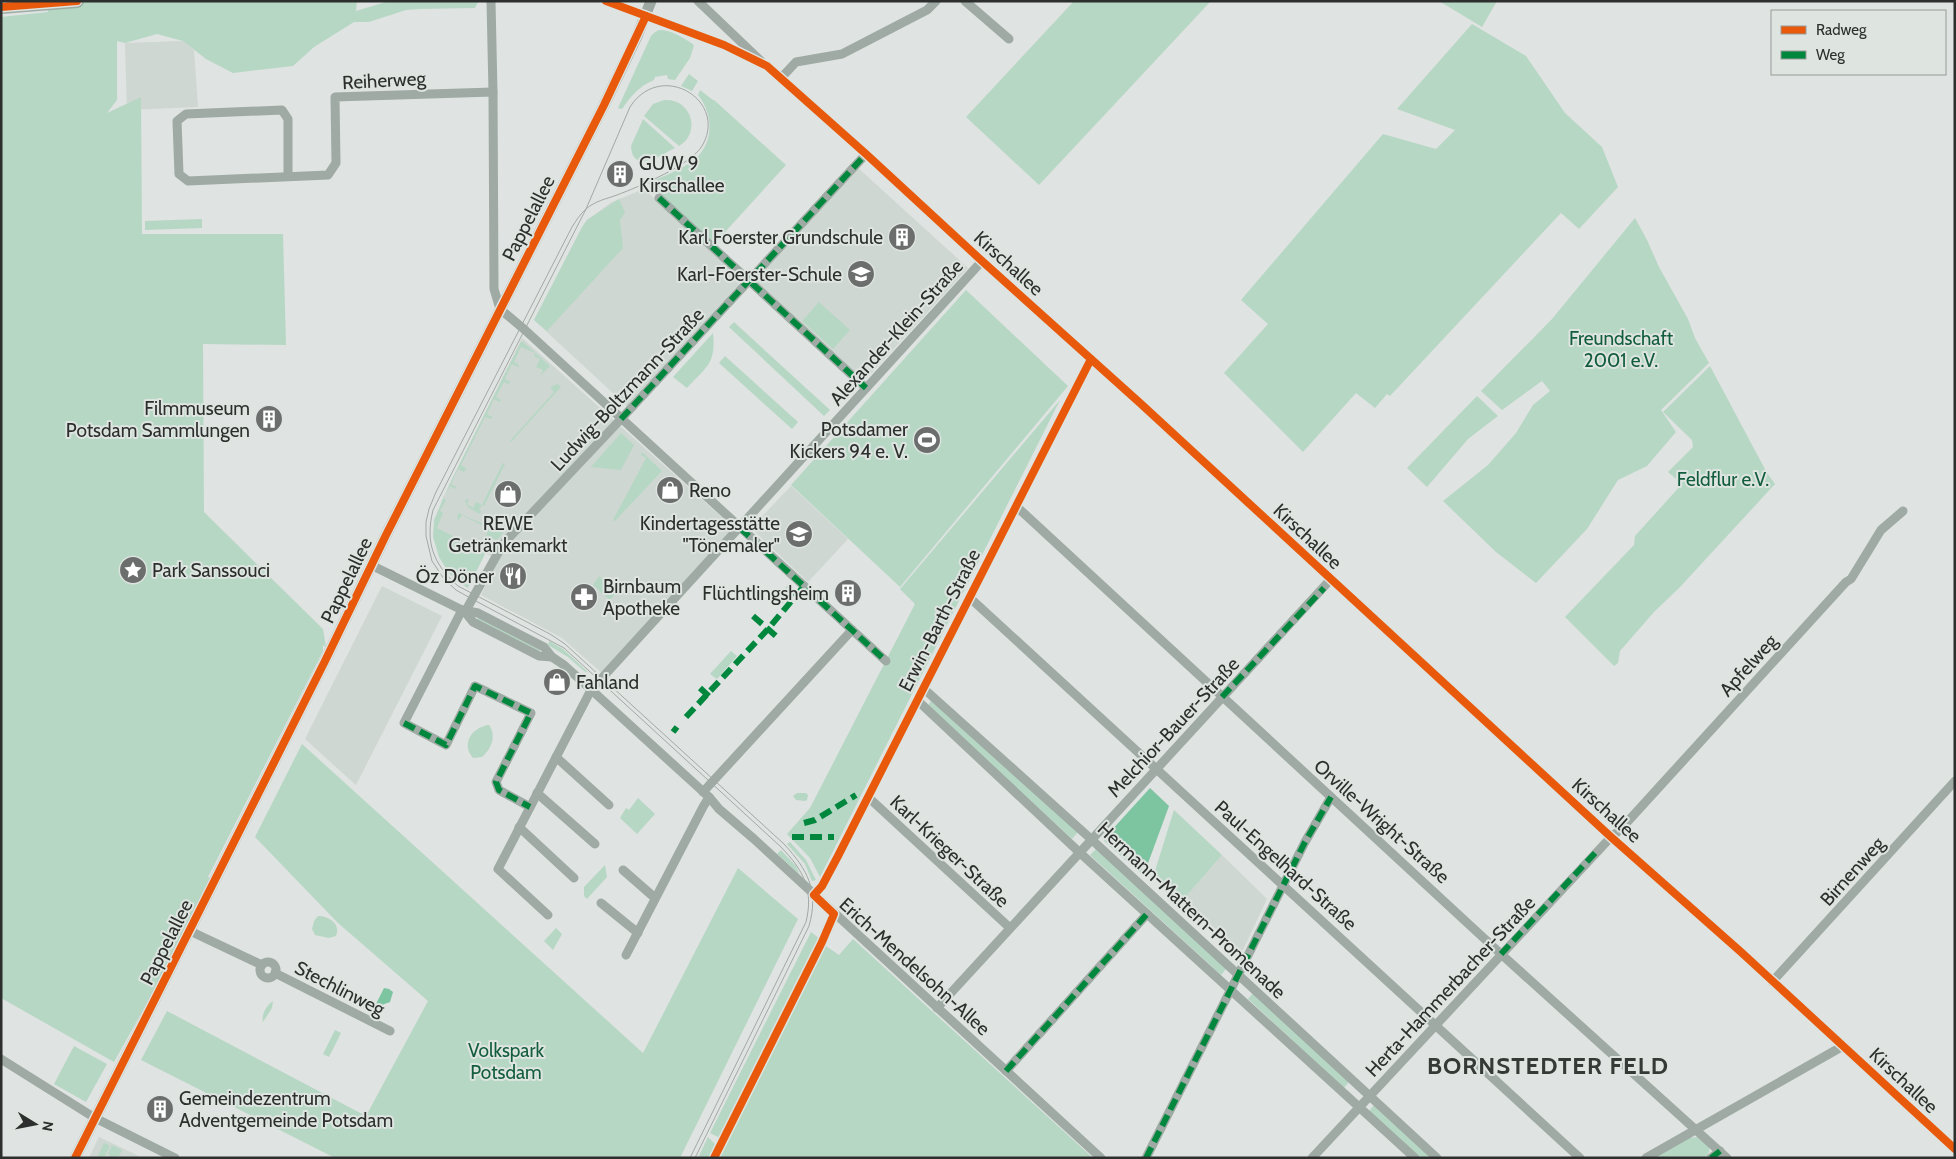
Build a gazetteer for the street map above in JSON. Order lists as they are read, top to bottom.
{
  "streets": {
    "street": [
      "Reiherweg",
      "Pappelallee",
      "Kirschallee",
      "Alexander-Klein-Straße",
      "Ludwig-Boltzmann-Straße",
      "Erwin-Barth-Straße",
      "Apfelweg",
      "Melchior-Bauer-Straße",
      "Orville-Wright-Straße",
      "Karl-Krieger-Straße",
      "Paul-Engelhard-Straße",
      "Birnenweg",
      "Hermann-Mattern-Promenade",
      "Erich-Mendelsohn-Allee",
      "Herta-Hammerbacher-Straße",
      "Stechlinweg"
    ]
  },
  "crossings": [
    ["Pappelallee", "Kirschallee"],
    ["Pappelallee", "Erich-Mendelsohn-Allee"],
    ["Pappelallee", "Stechlinweg"],
    ["Kirschallee", "Alexander-Klein-Straße"],
    ["Kirschallee", "Ludwig-Boltzmann-Straße"],
    ["Kirschallee", "Erwin-Barth-Straße"],
    ["Kirschallee", "Apfelweg"],
    ["Kirschallee", "Melchior-Bauer-Straße"],
    ["Kirschallee", "Birnenweg"],
    ["Kirschallee", "Herta-Hammerbacher-Straße"],
    ["Alexander-Klein-Straße", "Ludwig-Boltzmann-Straße"],
    ["Alexander-Klein-Straße", "Erich-Mendelsohn-Allee"],
    ["Ludwig-Boltzmann-Straße", "Erich-Mendelsohn-Allee"],
    ["Erwin-Barth-Straße", "Orville-Wright-Straße"],
    ["Erwin-Barth-Straße", "Karl-Krieger-Straße"],
    ["Erwin-Barth-Straße", "Paul-Engelhard-Straße"],
    ["Erwin-Barth-Straße", "Hermann-Mattern-Promenade"],
    ["Erwin-Barth-Straße", "Erich-Mendelsohn-Allee"],
    ["Apfelweg", "Herta-Hammerbacher-Straße"],
    ["Melchior-Bauer-Straße", "Orville-Wright-Straße"],
    ["Melchior-Bauer-Straße", "Karl-Krieger-Straße"],
    ["Melchior-Bauer-Straße", "Paul-Engelhard-Straße"],
    ["Melchior-Bauer-Straße", "Hermann-Mattern-Promenade"],
    ["Melchior-Bauer-Straße", "Erich-Mendelsohn-Allee"],
    ["Orville-Wright-Straße", "Herta-Hammerbacher-Straße"],
    ["Paul-Engelhard-Straße", "Herta-Hammerbacher-Straße"],
    ["Hermann-Mattern-Promenade", "Herta-Hammerbacher-Straße"]
  ],
  "districts": ["BORNSTEDTER FELD"],
  "parks": ["Freundschaft 2001 e.V.", "Feldflur e.V.", "Volkspark Potsdam"],
  "places": {
    "building": [
      "GUW 9 Kirschallee",
      "Karl Foerster Grundschule",
      "Filmmuseum Potsdam Sammlungen",
      "Flüchtlingsheim",
      "Gemeindezentrum Adventgemeinde Potsdam"
    ],
    "school or university": ["Karl-Foerster-Schule", "Kindertagesstätte \"Tönemaler\""],
    "sports": ["Potsdamer Kickers 94 e. V."],
    "shop": ["Reno", "REWE Getränkemarkt", "Fahland"],
    "place": ["Park Sanssouci"],
    "restaurant": ["Öz Döner"],
    "pharmacy": ["Birnbaum Apotheke"]
  },
  "legend": ["Radweg", "Weg"],
  "north": "right"
}
